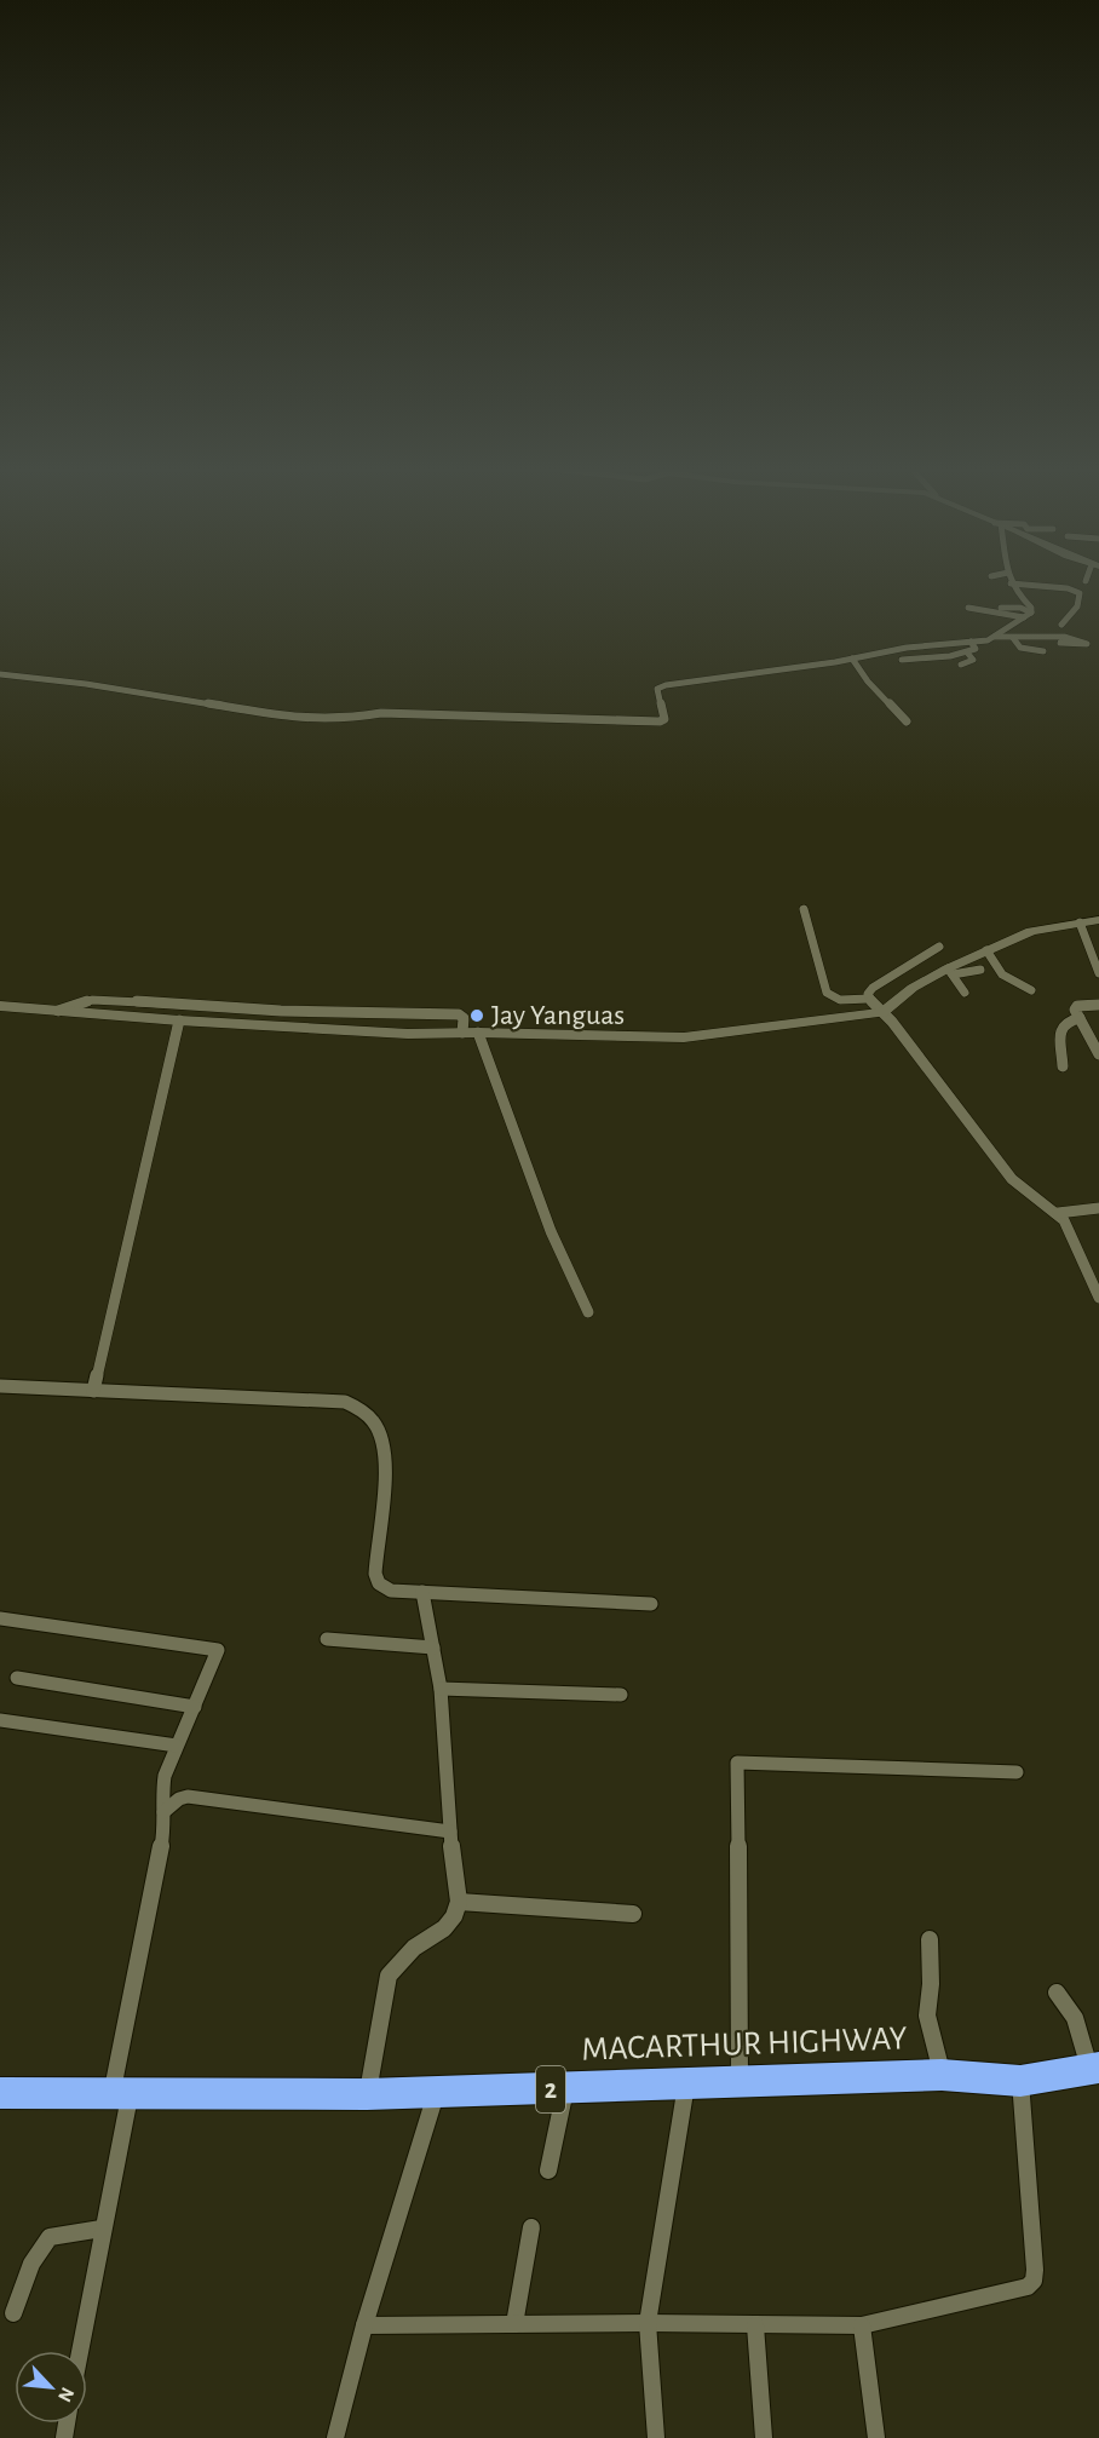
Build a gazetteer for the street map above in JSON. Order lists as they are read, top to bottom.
{
  "streets": {
    "highway": ["MACARTHUR HIGHWAY", "2"]
  },
  "places": ["Jay Yanguas"],
  "north": "bottom right"
}
